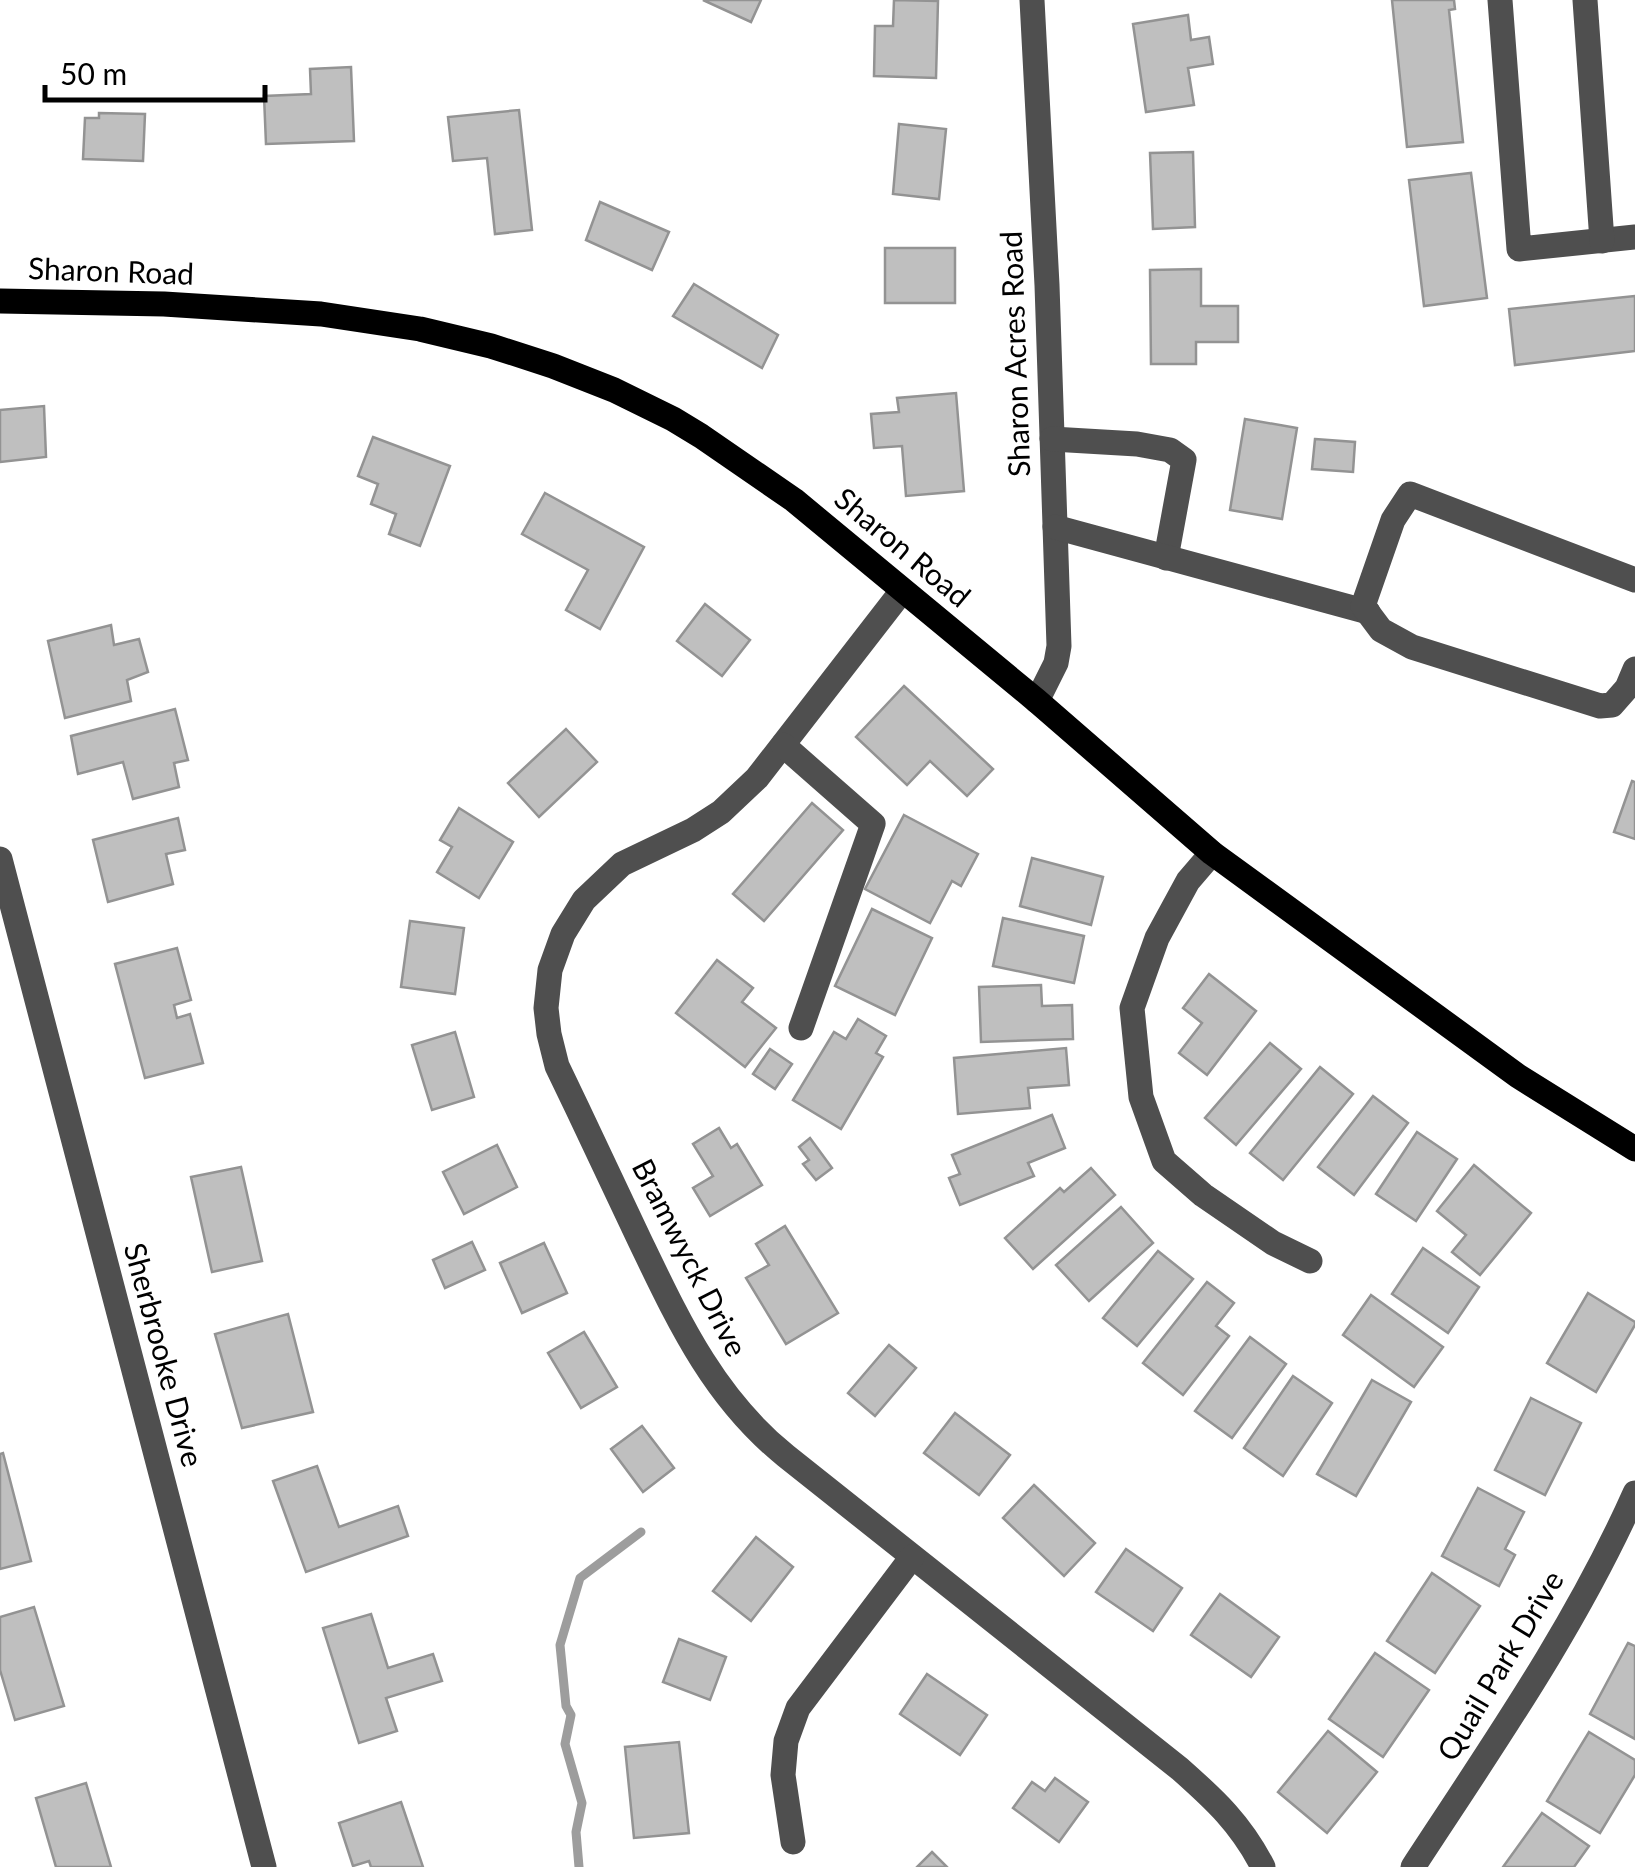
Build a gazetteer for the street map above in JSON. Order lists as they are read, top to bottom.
{
  "streets": {
    "main road": ["Sharon Road"],
    "street": [
      "Sharon Acres Road",
      "Bramwyck Drive",
      "Sherbrooke Drive",
      "Quail Park Drive"
    ]
  },
  "crossings": [
    ["Sharon Road", "Sharon Acres Road"],
    ["Sharon Road", "Bramwyck Drive"]
  ],
  "scale_bar": "50 m"
}
